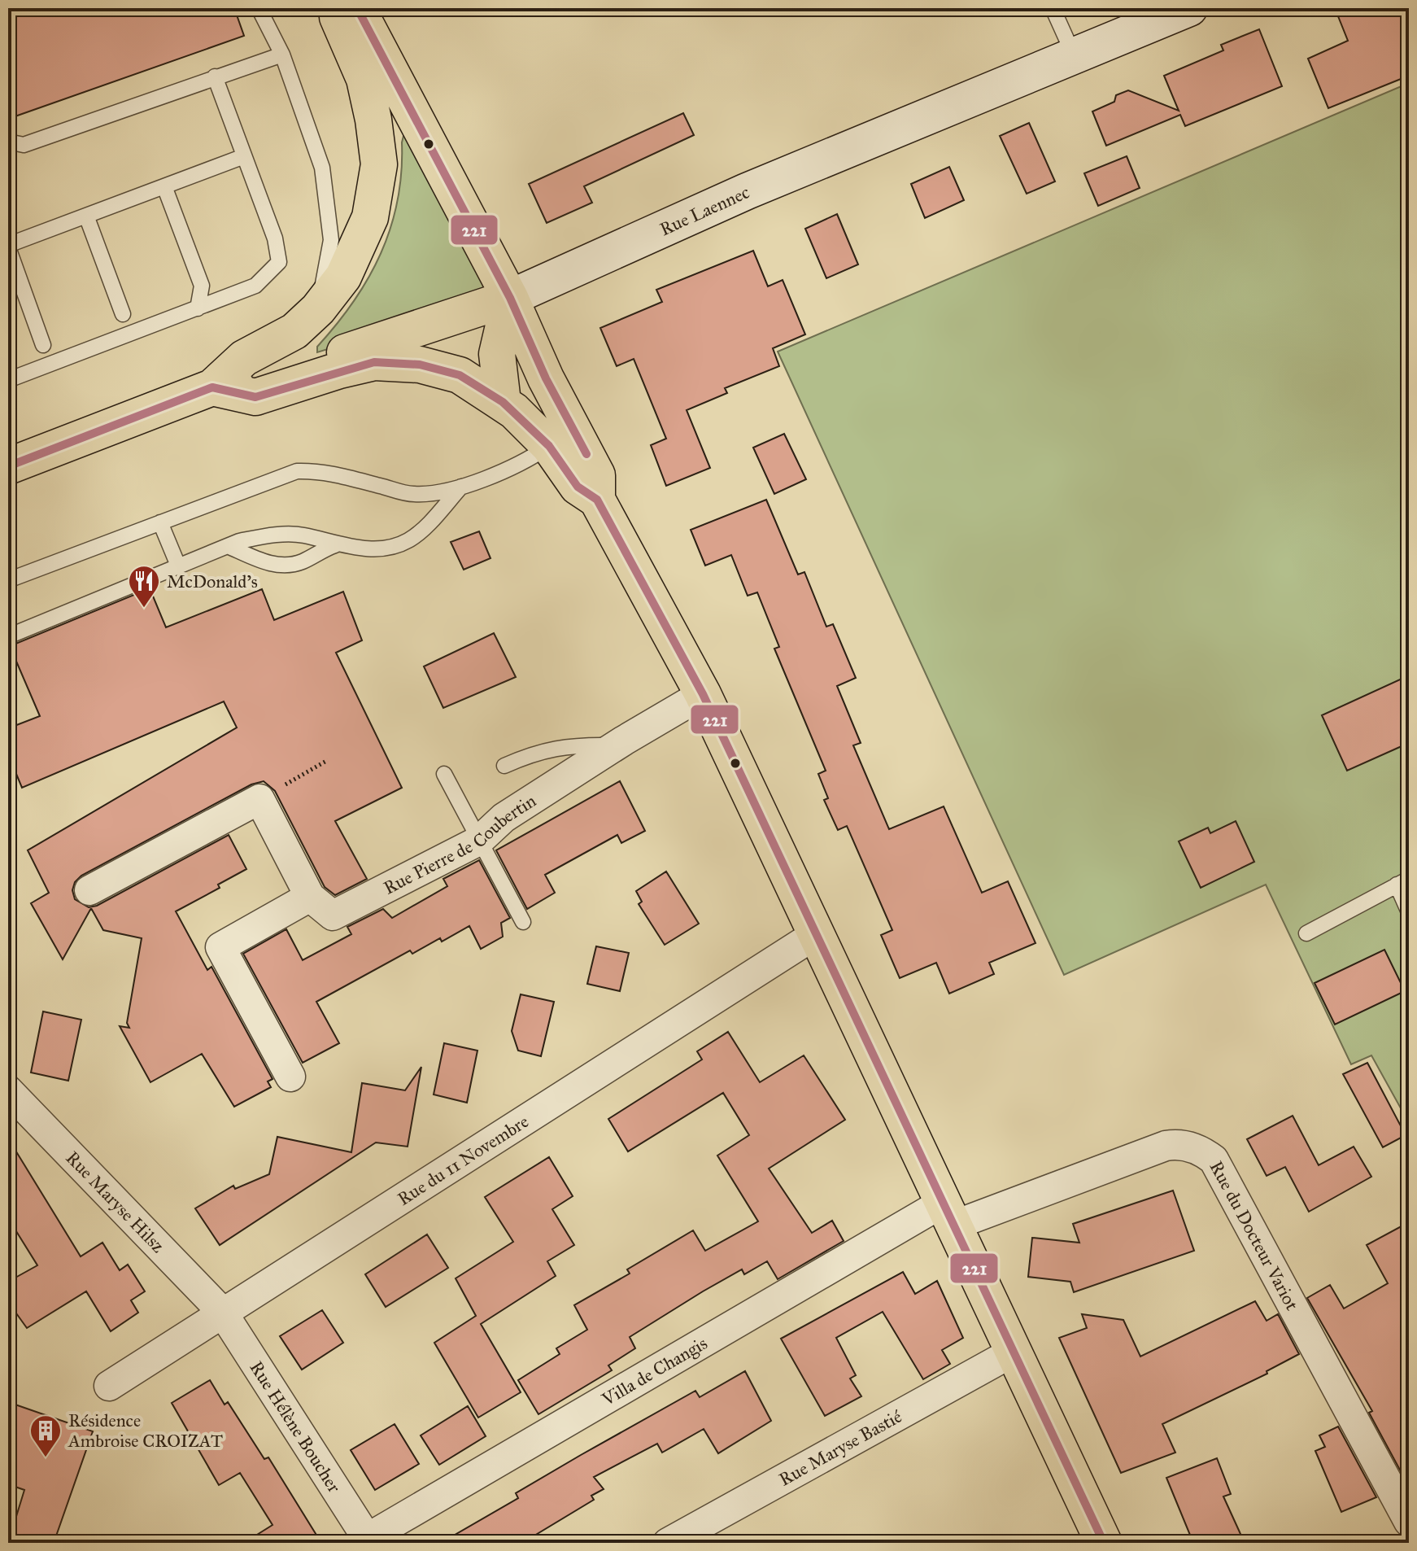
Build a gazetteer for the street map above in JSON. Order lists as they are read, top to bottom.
{
  "streets": {
    "main road": ["Rue Laennec"],
    "street": [
      "Rue Pierre de Coubertin",
      "Rue du 11 Novembre",
      "Rue Maryse Hilsz",
      "Rue du Docteur Variot",
      "Villa de Changis",
      "Rue Hélène Boucher",
      "Rue Maryse Bastié"
    ]
  },
  "crossings": [
    ["Rue du 11 Novembre", "Rue Maryse Hilsz"],
    ["Rue du 11 Novembre", "Rue Hélène Boucher"],
    ["Rue Maryse Hilsz", "Rue Hélène Boucher"],
    ["Rue du Docteur Variot", "Villa de Changis"],
    ["Villa de Changis", "Rue Hélène Boucher"]
  ],
  "places": {
    "restaurant": ["McDonald's"],
    "building": ["Résidence Ambroise CROIZAT"]
  },
  "lines": ["transit line 221"]
}
